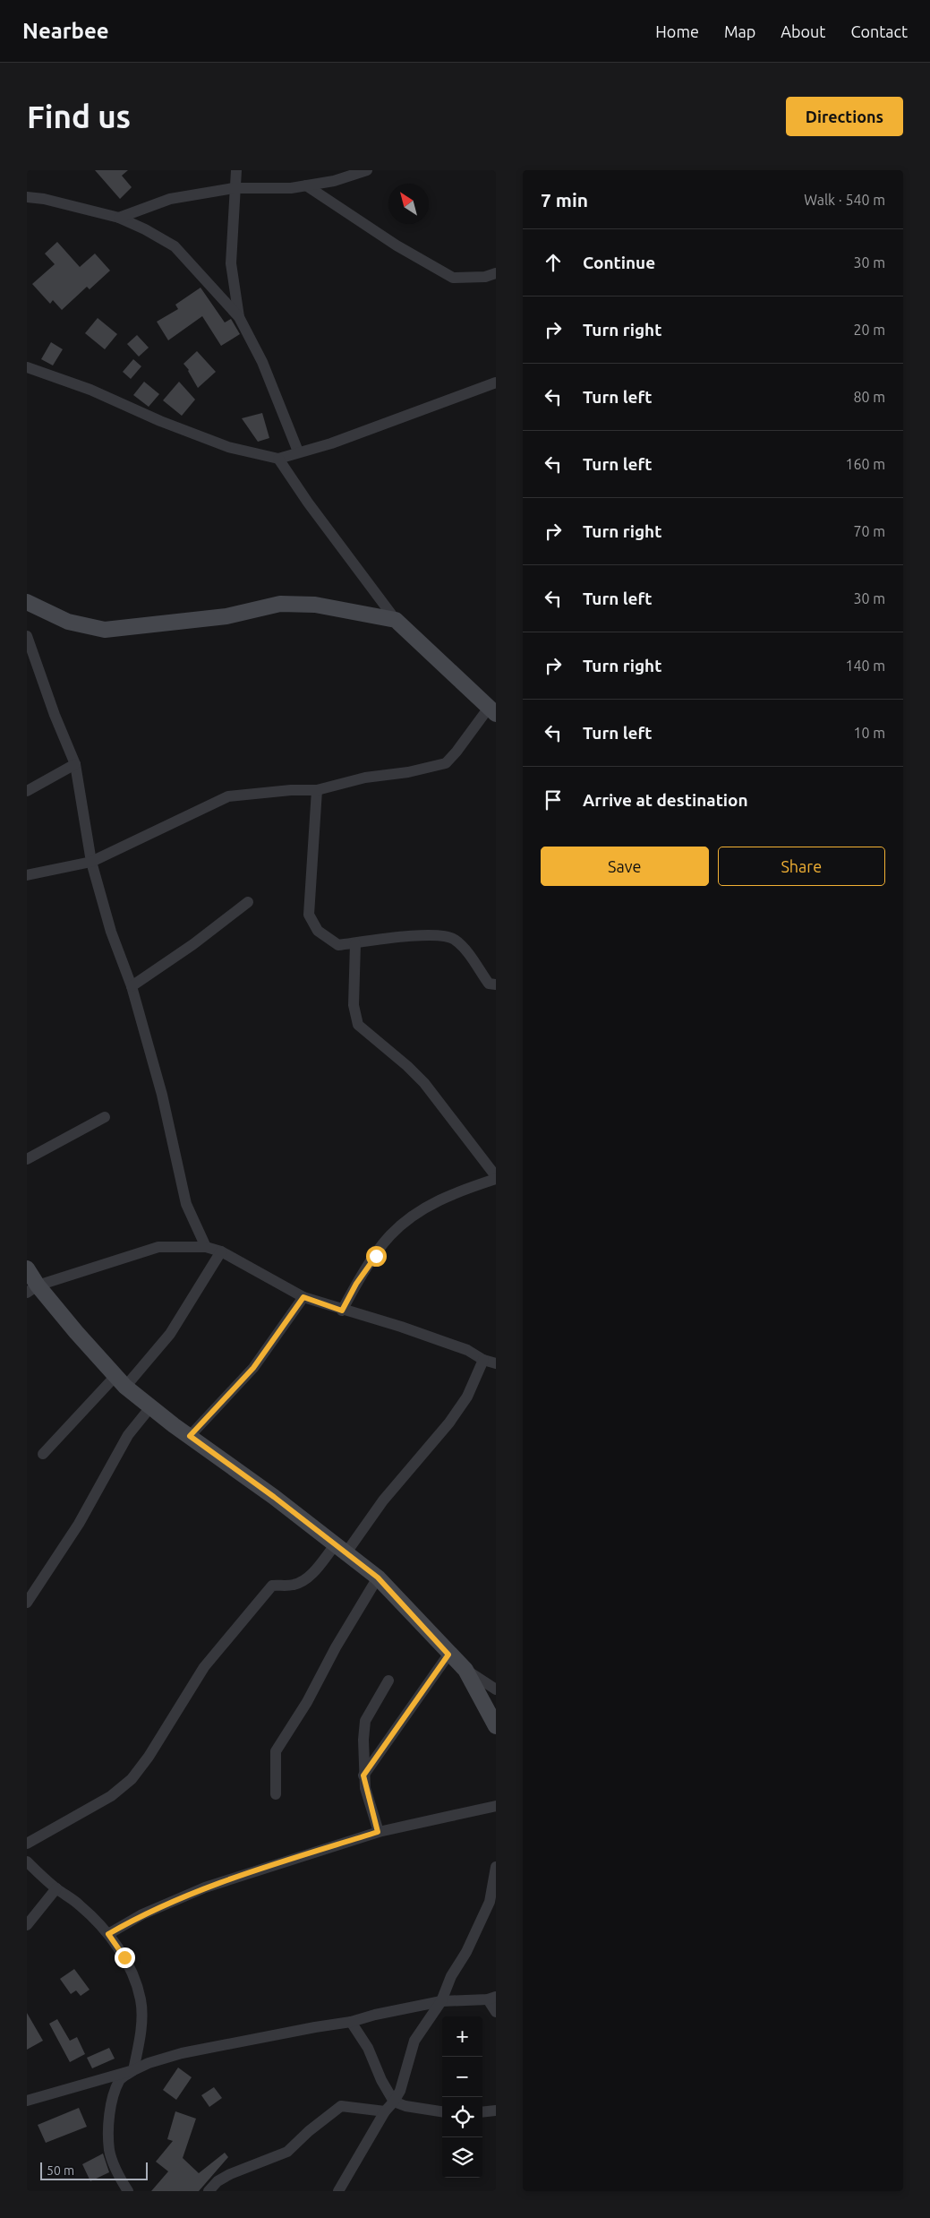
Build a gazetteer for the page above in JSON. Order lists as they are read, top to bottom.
{
  "scale_bar": "50 m",
  "north": "top left",
  "page": {
    "header": "Nearbee",
    "nav": [
      "Home",
      "Map",
      "About",
      "Contact"
    ],
    "buttons": [
      "Directions",
      ["Save", "Share"]
    ],
    "title": "Find us",
    "heading": ["7 min", "Walk · 540 m"],
    "list": [
      ["Continue", "30 m"],
      ["Turn right", "20 m"],
      ["Turn left", "80 m"],
      ["Turn left", "160 m"],
      ["Turn right", "70 m"],
      ["Turn left", "30 m"],
      ["Turn right", "140 m"],
      ["Turn left", "10 m"],
      "Arrive at destination"
    ],
    "map_buttons": ["+", "−"],
    "scale": "50 m"
  }
}
